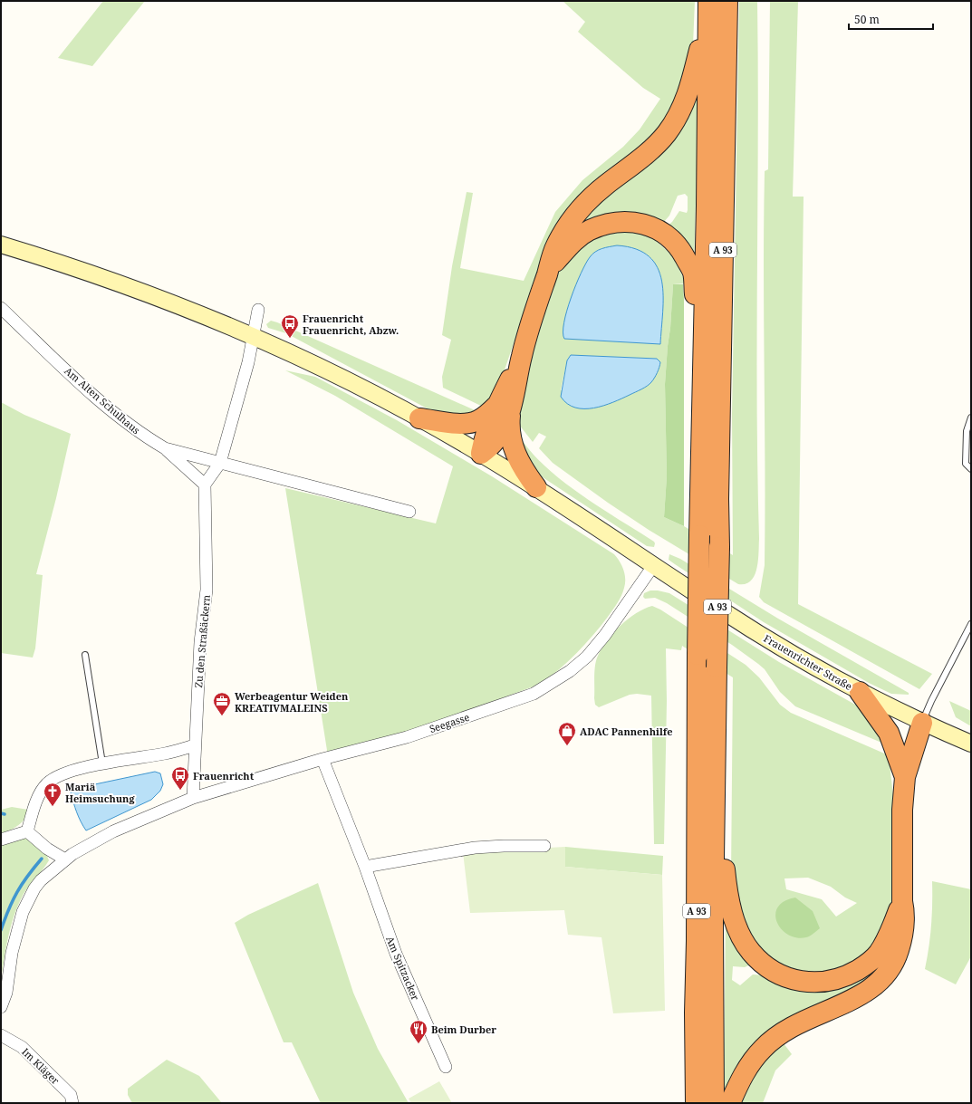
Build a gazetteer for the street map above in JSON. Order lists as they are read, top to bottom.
{
  "streets": {
    "highway": ["A 93"],
    "main road": ["Frauenrichter Straße"],
    "street": [
      "Am Alten Schulhaus",
      "Zu den Straßäckern",
      "Seegasse",
      "Am Spitzacker",
      "Im Kläger"
    ]
  },
  "crossings": [
    ["Zu den Straßäckern", "Seegasse"],
    ["Frauenrichter Straße", "Seegasse"],
    ["Seegasse", "Am Spitzacker"]
  ],
  "places": {
    "bus stop": ["Frauenricht Frauenricht, Abzw.", "Frauenricht"],
    "office": ["Werbeagentur Weiden KREATIVMALEINS"],
    "shop": ["ADAC Pannenhilfe"],
    "church": ["Mariä Heimsuchung"],
    "restaurant": ["Beim Durber"]
  },
  "scale_bar": "50 m"
}
